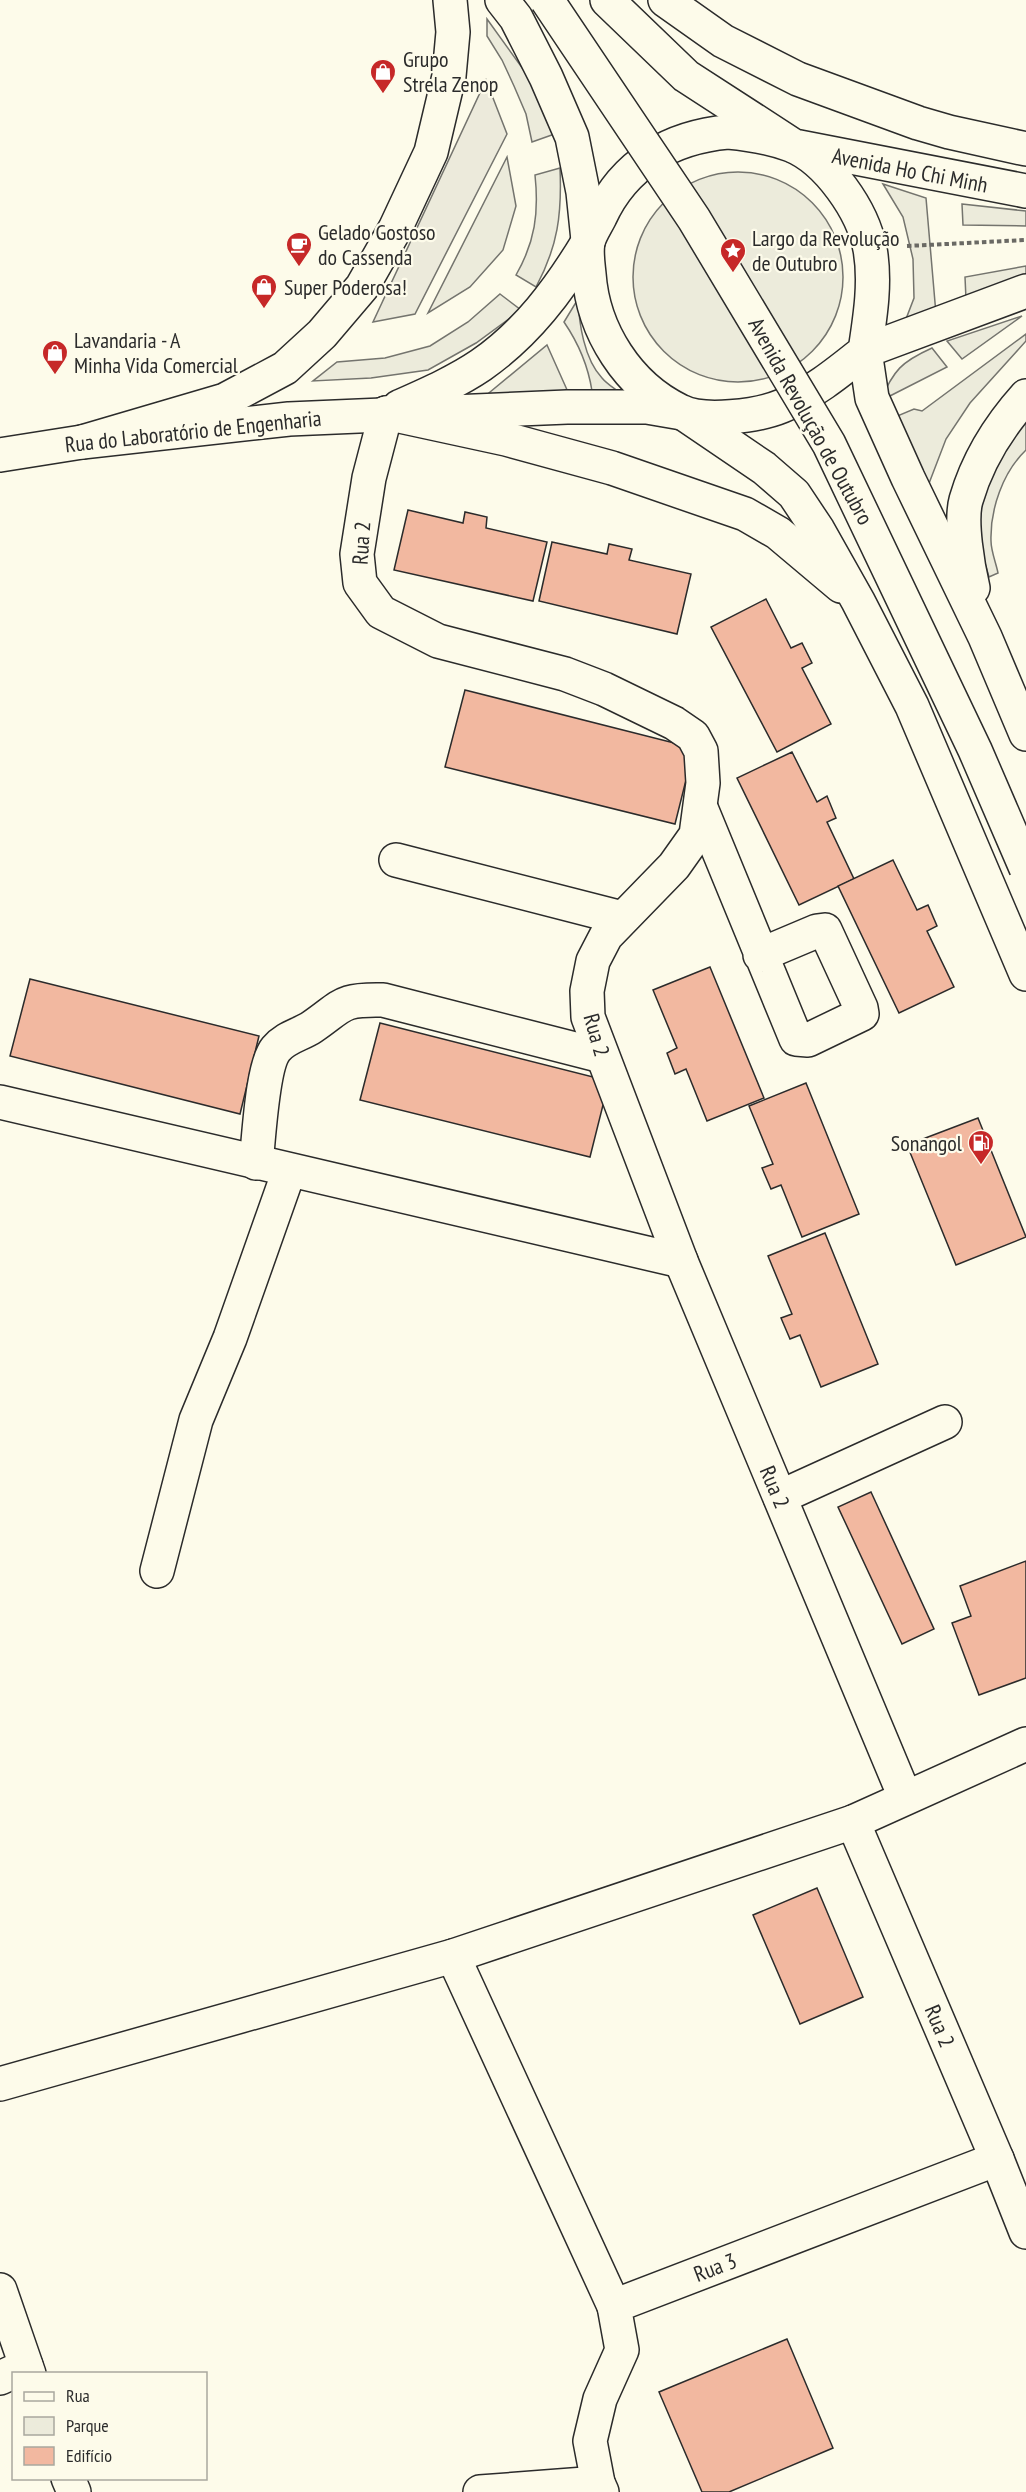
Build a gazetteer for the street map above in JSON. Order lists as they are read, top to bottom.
{
  "streets": {
    "street": [
      "Avenida Ho Chi Minh",
      "Avenida Revolução de Outubro",
      "Rua do Laboratório de Engenharia",
      "Rua 2",
      "Rua 3"
    ]
  },
  "crossings": [
    ["Avenida Revolução de Outubro", "Rua do Laboratório de Engenharia"],
    ["Rua do Laboratório de Engenharia", "Rua 2"],
    ["Rua 2", "Rua 3"]
  ],
  "places": {
    "shop": ["Grupo Strela Zenop", "Super Poderosa!", "Lavandaria - A Minha Vida Comercial"],
    "cafe": ["Gelado Gostoso do Cassenda"],
    "place": ["Largo da Revolução de Outubro"],
    "fuel station": ["Sonangol"]
  },
  "legend": ["Rua", "Parque", "Edifício"]
}
